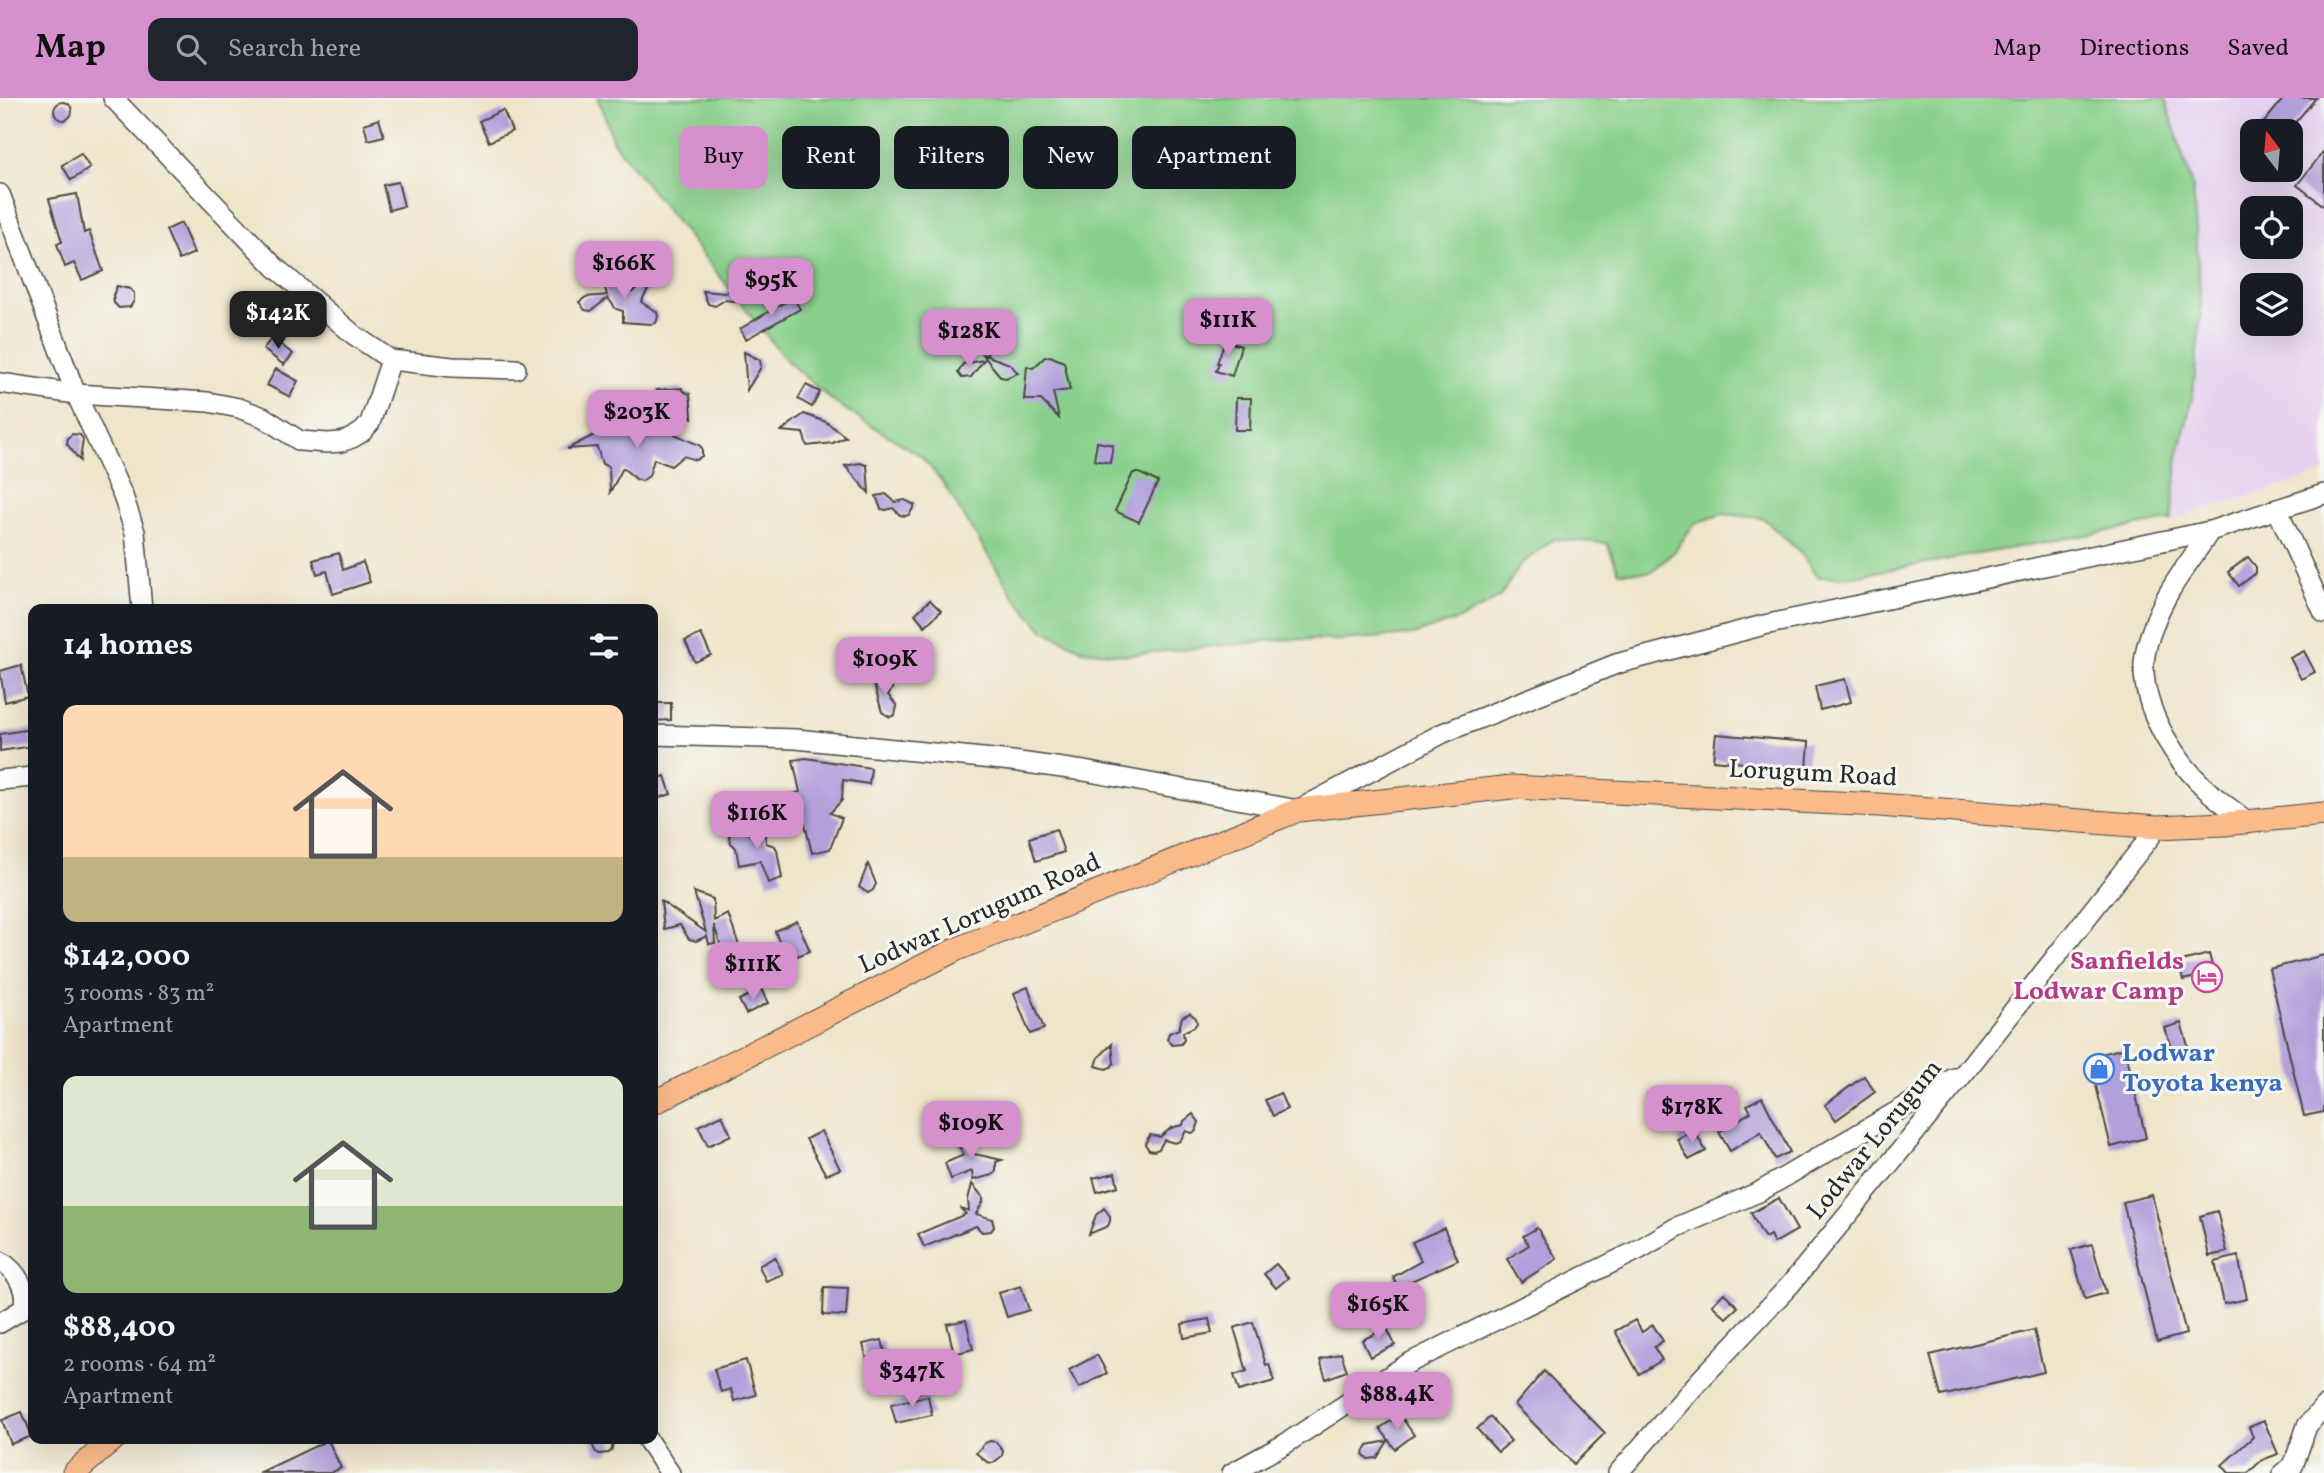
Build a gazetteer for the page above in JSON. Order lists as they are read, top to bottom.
{
  "streets": {
    "main road": ["Lorugum Road", "Lodwar Lorugum Road"],
    "street": ["Lodwar Lorugum"]
  },
  "crossings": [
    ["Lorugum Road", "Lodwar Lorugum Road"],
    ["Lorugum Road", "Lodwar Lorugum"]
  ],
  "places": {
    "hotel": ["Sanfields Lodwar Camp"],
    "shop": ["Lodwar Toyota kenya"]
  },
  "north": "top",
  "page": {
    "header": "Map",
    "search": "Search here",
    "nav": ["Map", "Directions", "Saved"],
    "chip": [
      "Buy",
      "Rent",
      "Filters",
      "New",
      "Apartment"
    ],
    "price": [
      "$166K",
      "$95K",
      "$142K",
      "$111K",
      "$128K",
      "$203K",
      "$109K",
      "$116K",
      "$111K",
      "$178K",
      "$109K",
      "$165K",
      "$347K",
      "$88.4K"
    ],
    "heading": "14 homes",
    "list": [
      {
        "name": "$142,000",
        "note": "3 rooms · 83 m² · Apartment"
      },
      {
        "name": "$88,400",
        "note": "2 rooms · 64 m² · Apartment"
      }
    ]
  }
}
